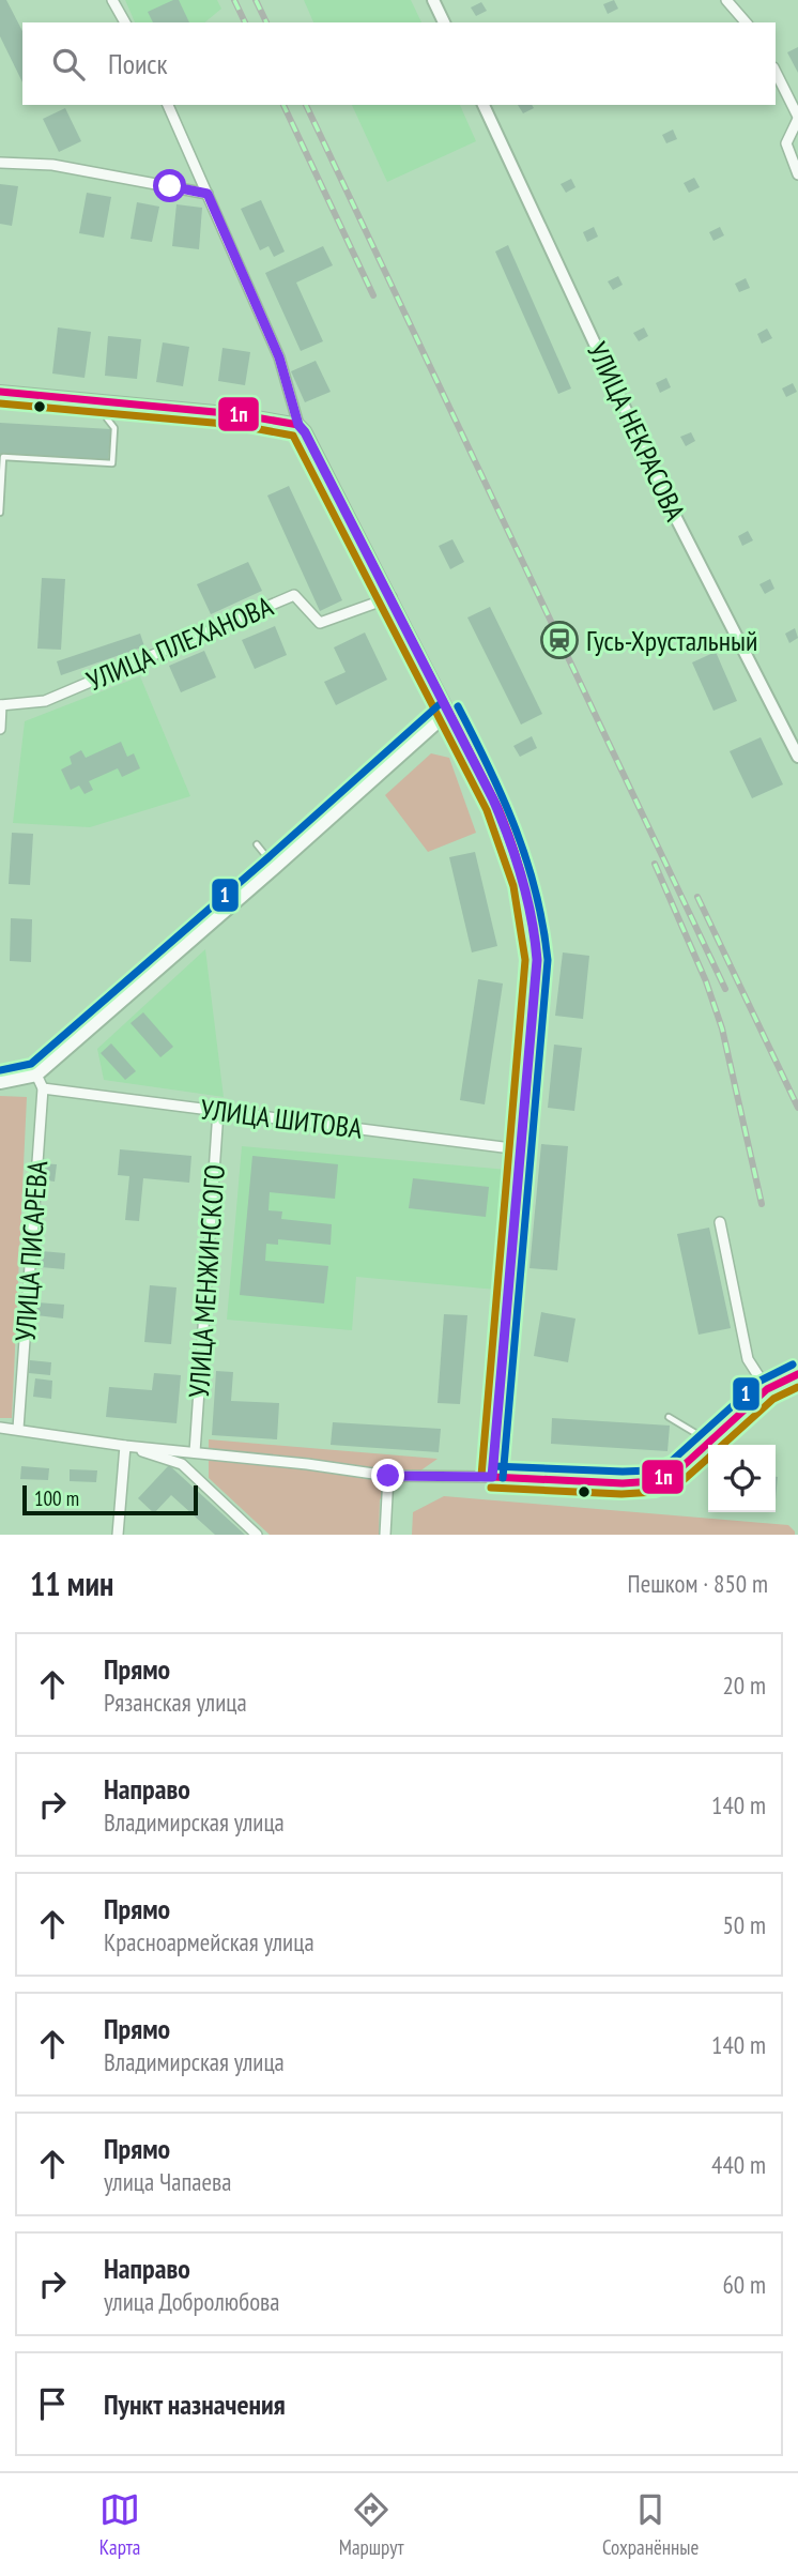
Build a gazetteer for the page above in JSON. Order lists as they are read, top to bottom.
{
  "streets": {
    "street": [
      "УЛИЦА НЕКРАСОВА",
      "УЛИЦА ПЛЕХАНОВА",
      "УЛИЦА ШИТОВА",
      "УЛИЦА ПИСАРЕВА",
      "УЛИЦА МЕНЖИНСКОГО"
    ]
  },
  "crossings": [
    ["УЛИЦА ШИТОВА", "УЛИЦА ПИСАРЕВА"],
    ["УЛИЦА ШИТОВА", "УЛИЦА МЕНЖИНСКОГО"]
  ],
  "places": {
    "station": ["Гусь-Хрустальный"]
  },
  "lines": ["transit line 1п", "transit line 1"],
  "scale_bar": "100 m",
  "page": {
    "search": "Поиск",
    "scale": "100 m",
    "heading": ["11 мин", "Пешком · 850 m"],
    "list": [
      ["Прямо", "Рязанская улица", "20 m"],
      ["Направо", "Владимирская улица", "140 m"],
      ["Прямо", "Красноармейская улица", "50 m"],
      ["Прямо", "Владимирская улица", "140 m"],
      ["Прямо", "улица Чапаева", "440 m"],
      ["Направо", "улица Добролюбова", "60 m"],
      "Пункт назначения"
    ],
    "nav": ["Карта", "Маршрут", "Сохранённые"]
  }
}
